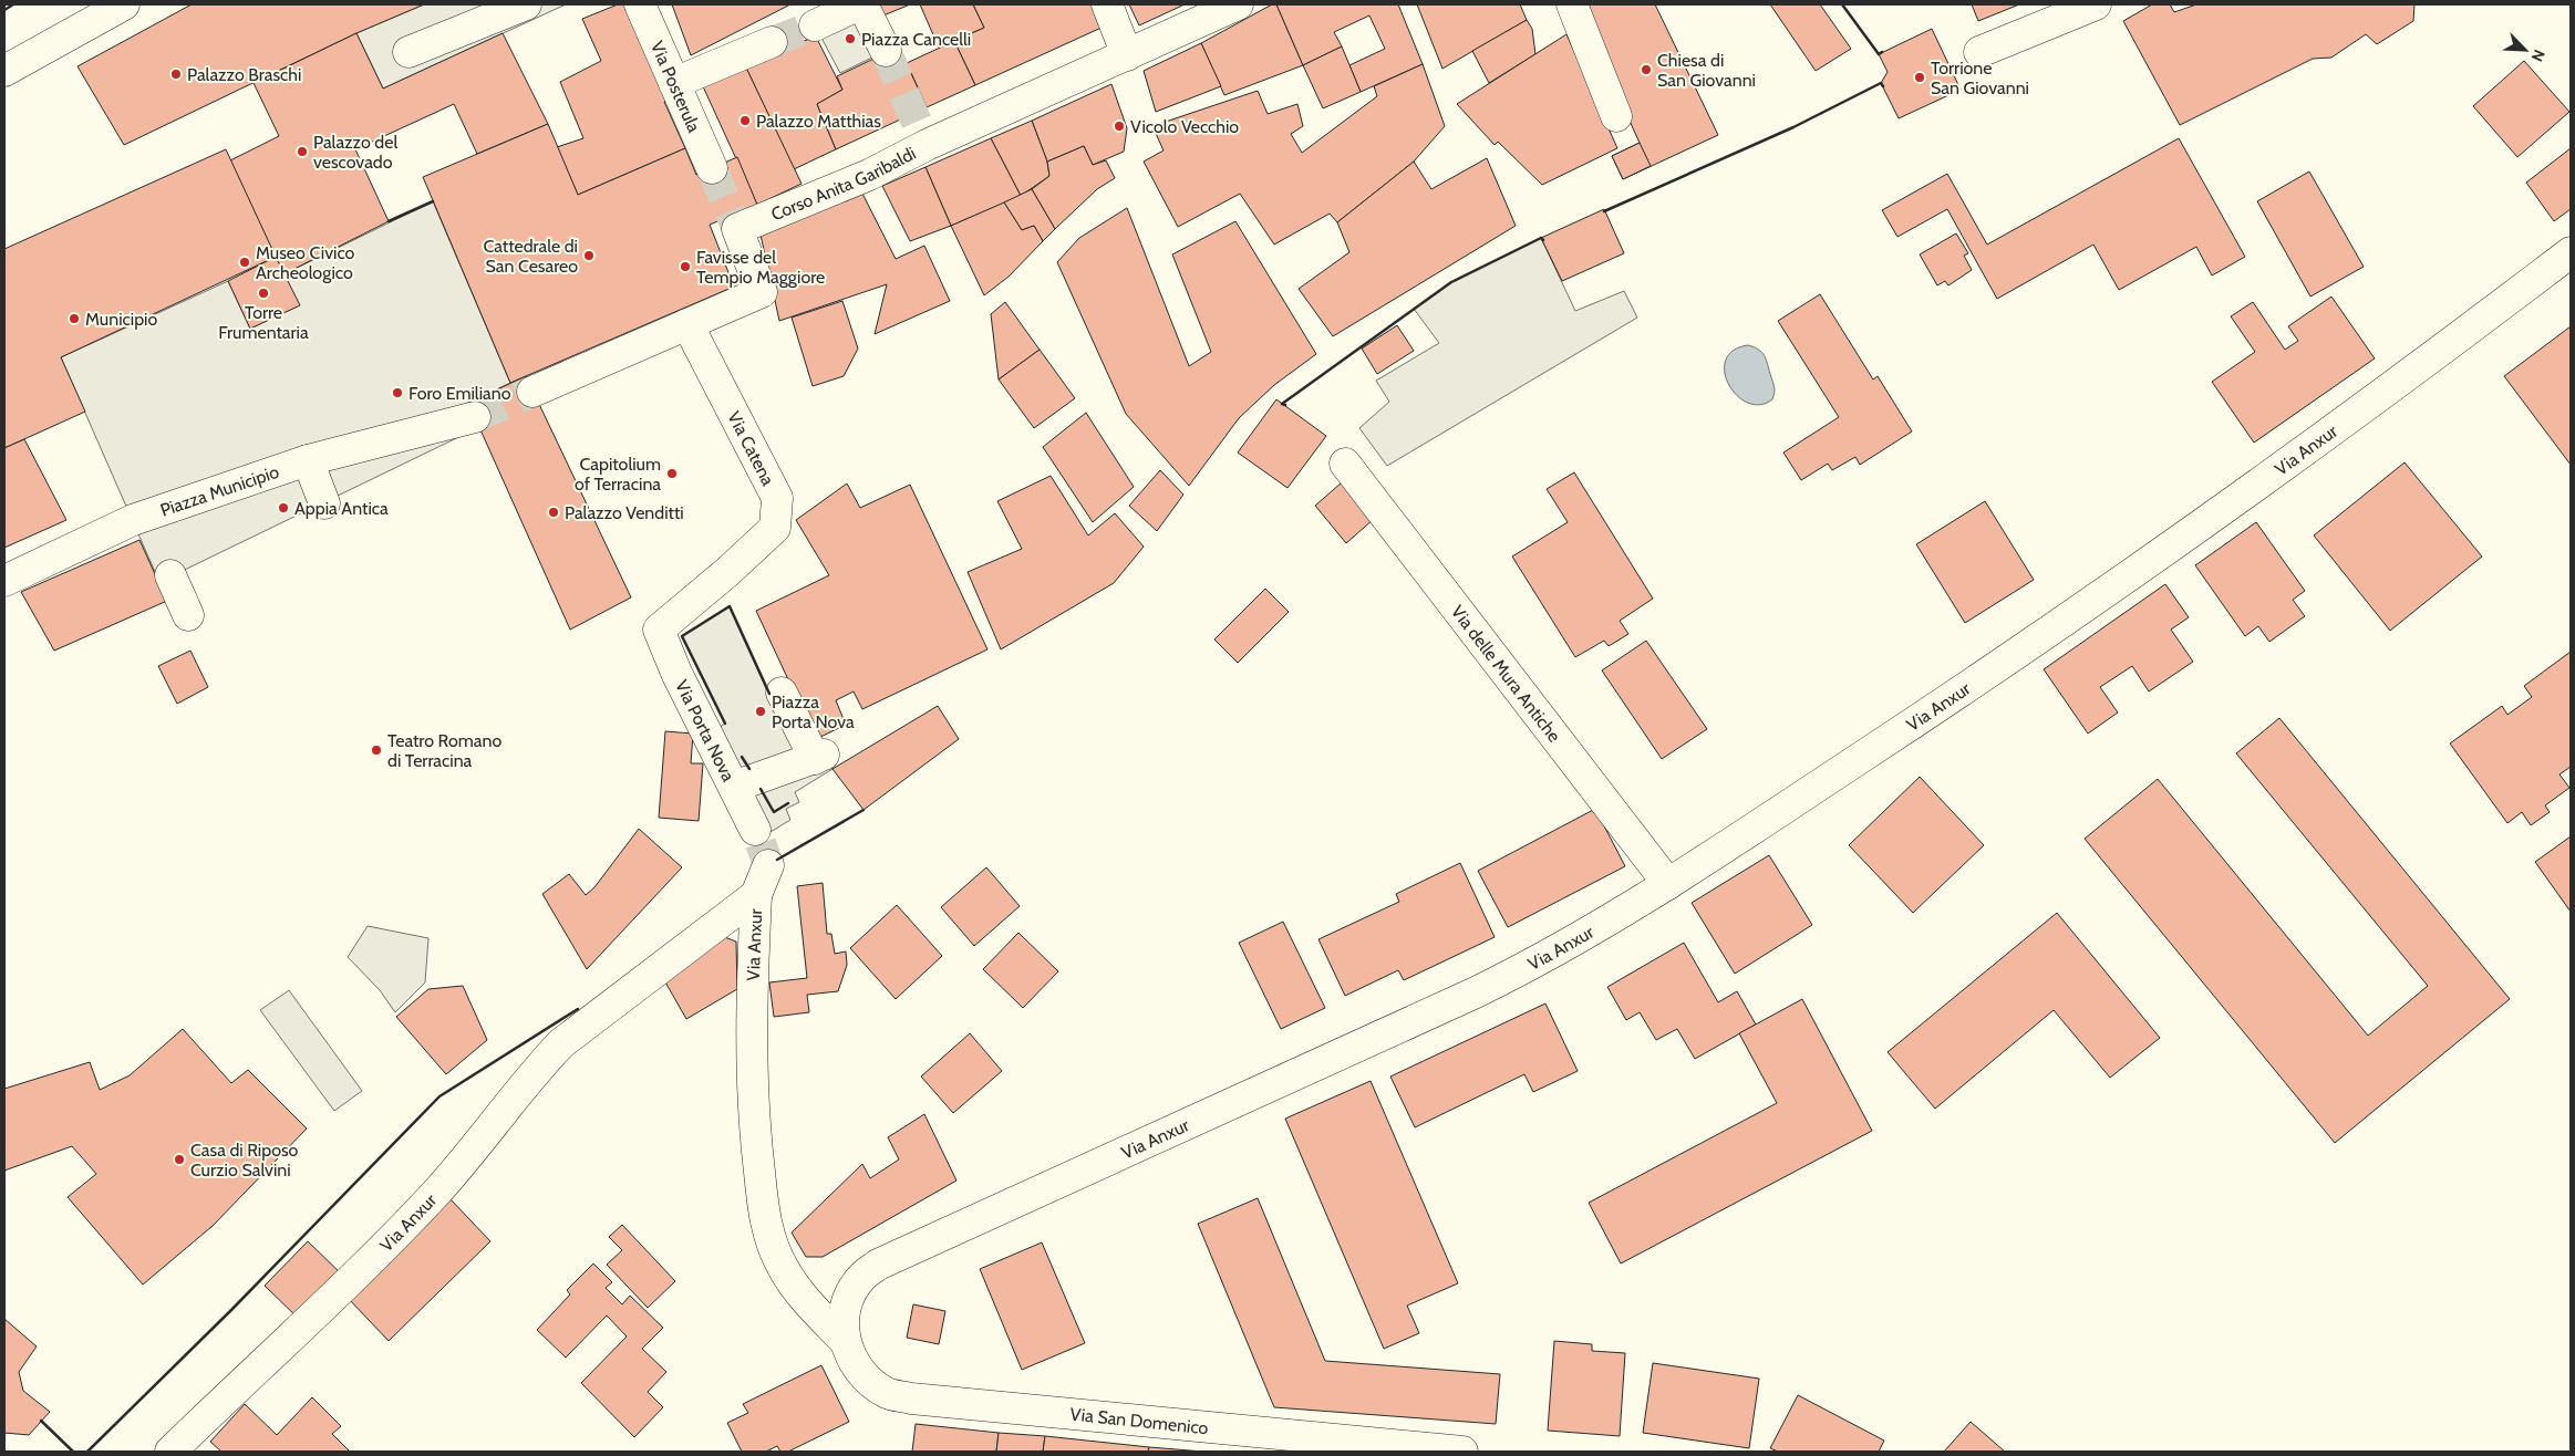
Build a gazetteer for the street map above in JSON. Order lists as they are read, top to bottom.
{
  "streets": {
    "street": [
      "Via Posterula",
      "Corso Anita Garibaldi",
      "Via Catena",
      "Via Anxur",
      "Piazza Municipio",
      "Via delle Mura Antiche",
      "Via Porta Nova",
      "Via San Domenico"
    ]
  },
  "crossings": [
    ["Corso Anita Garibaldi", "Via Catena"],
    ["Via Catena", "Via Porta Nova"],
    ["Via Anxur", "Via delle Mura Antiche"],
    ["Via Anxur", "Via Porta Nova"],
    ["Via Anxur", "Via San Domenico"]
  ],
  "places": [
    "Piazza Cancelli",
    "Chiesa di San Giovanni",
    "Palazzo Braschi",
    "Torrione San Giovanni",
    "Palazzo Matthias",
    "Vicolo Vecchio",
    "Palazzo del vescovado",
    "Cattedrale di San Cesareo",
    "Museo Civico Archeologico",
    "Favisse del Tempio Maggiore",
    "Torre Frumentaria",
    "Municipio",
    "Foro Emiliano",
    "Capitolium of Terracina",
    "Appia Antica",
    "Palazzo Venditti",
    "Piazza Porta Nova",
    "Teatro Romano di Terracina",
    "Casa di Riposo Curzio Salvini"
  ],
  "north": "bottom right"
}
